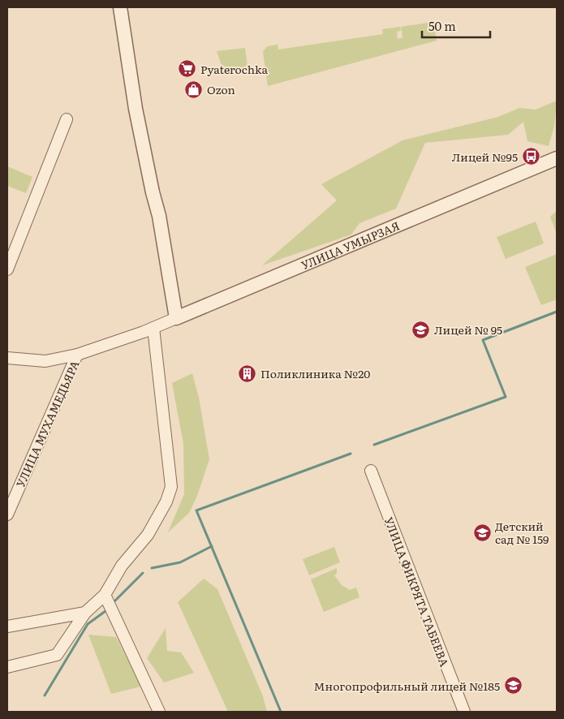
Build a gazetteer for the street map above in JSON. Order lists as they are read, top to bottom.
{
  "streets": {
    "street": ["УЛИЦА УМЫРЗАЯ", "УЛИЦА МУХАМЕДЬЯРА", "УЛИЦА ФИКРЯТА ТАБЕЕВА"]
  },
  "crossings": [
    ["УЛИЦА УМЫРЗАЯ", "УЛИЦА МУХАМЕДЬЯРА"]
  ],
  "places": {
    "supermarket": ["Pyaterochka"],
    "shop": ["Ozon"],
    "bus stop": ["Лицей №95"],
    "school or university": ["Лицей № 95", "Детский сад № 159", "Многопрофильный лицей №185"],
    "building": ["Поликлиника №20"]
  },
  "scale_bar": "50 m"
}
